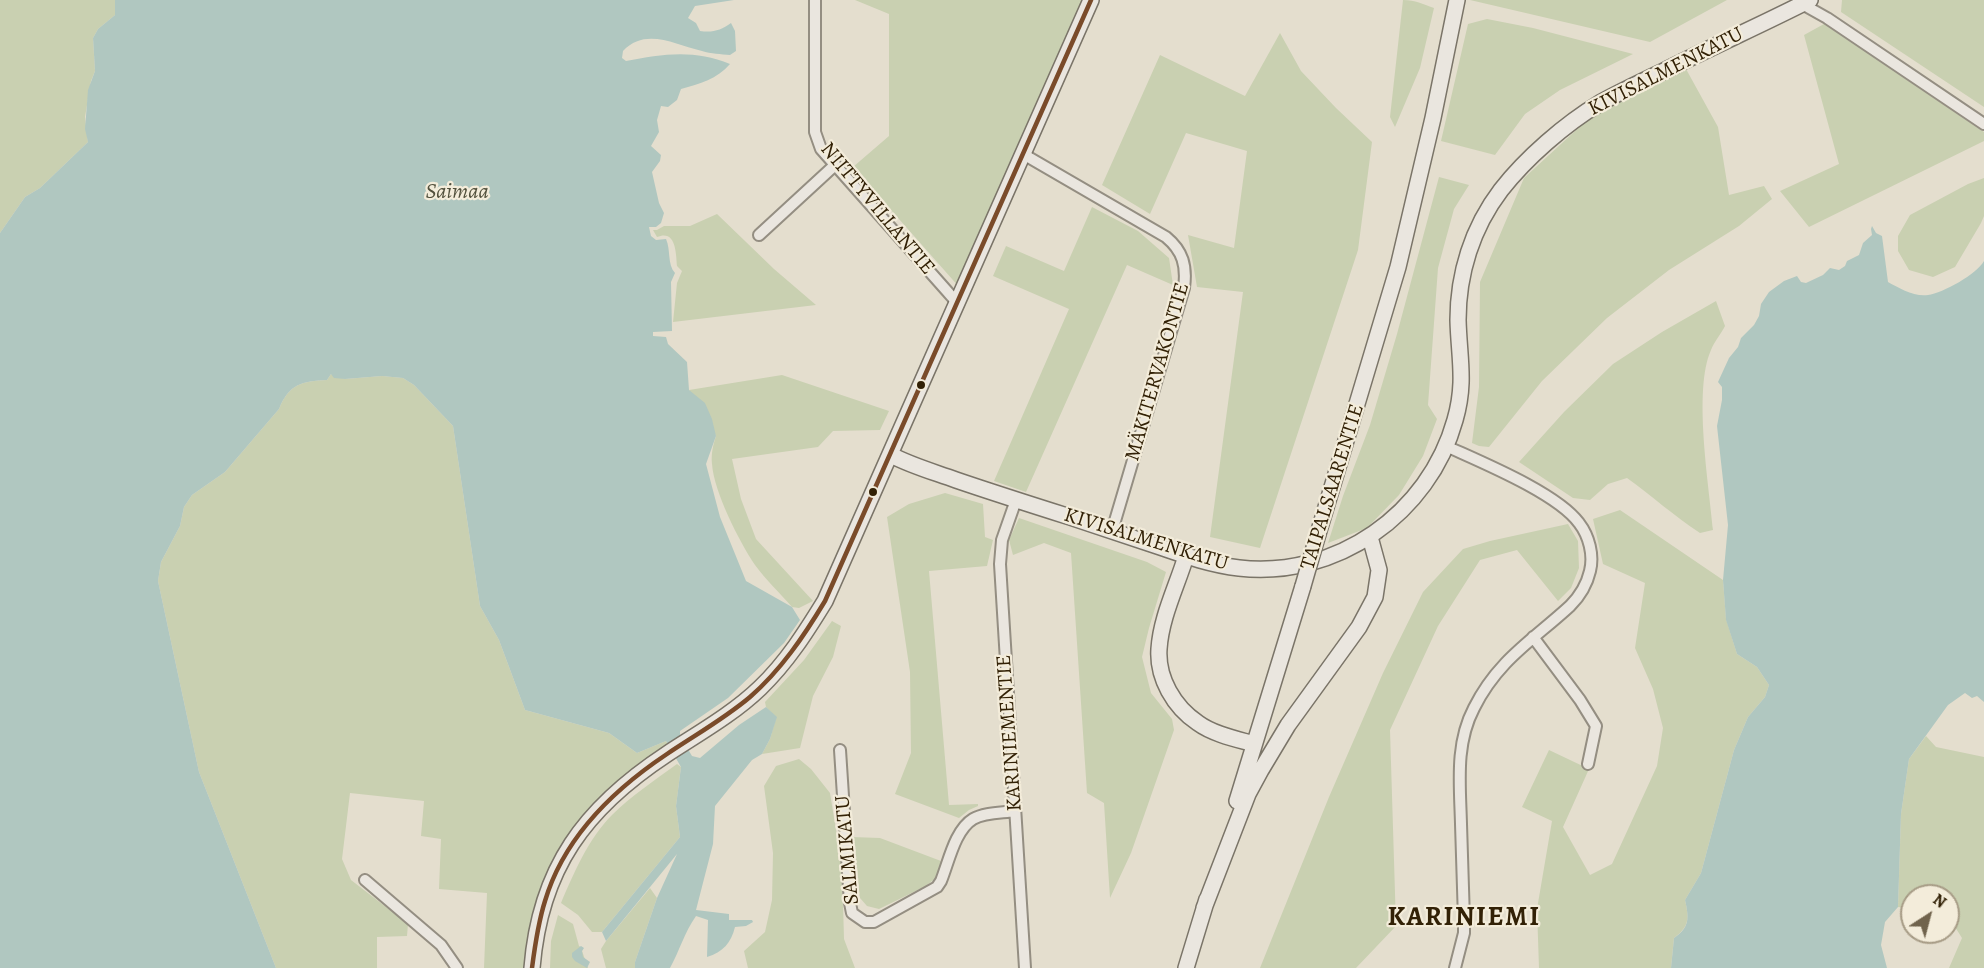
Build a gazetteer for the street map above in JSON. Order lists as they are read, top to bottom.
{
  "streets": {
    "street": [
      "KIVISALMENKATU",
      "NIITTYVILLANTIE",
      "MÄKITERVAKONTIE",
      "TAIPALSAARENTIE",
      "KARINIEMENTIE",
      "SALMIKATU"
    ]
  },
  "crossings": [
    ["KIVISALMENKATU", "MÄKITERVAKONTIE"],
    ["KIVISALMENKATU", "KARINIEMENTIE"],
    ["KARINIEMENTIE", "SALMIKATU"]
  ],
  "districts": ["KARINIEMI"],
  "water": ["Saimaa"],
  "north": "top right"
}
